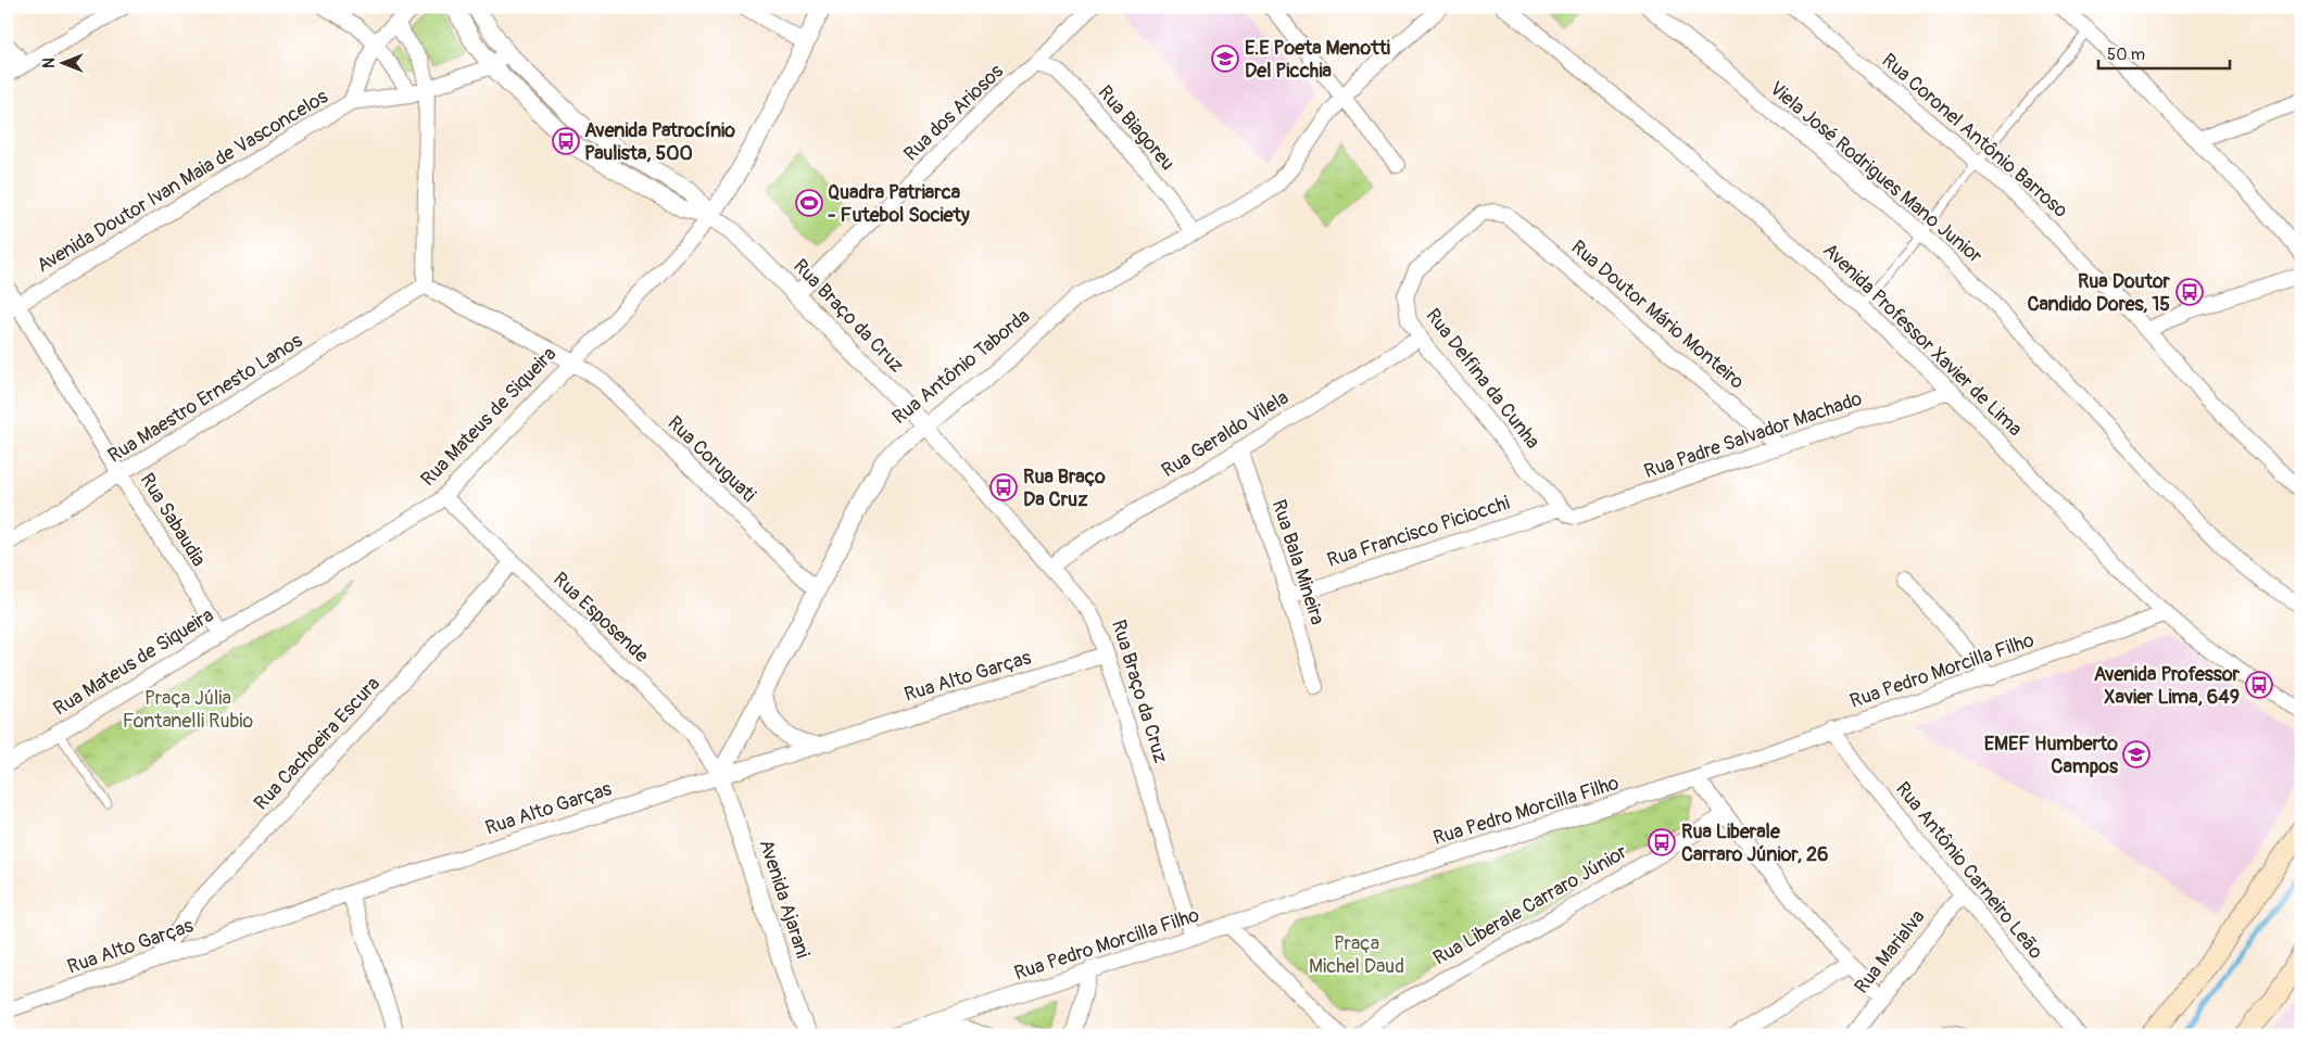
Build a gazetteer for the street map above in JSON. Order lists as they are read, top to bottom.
{
  "streets": {
    "street": [
      "Rua dos Ariosos",
      "Rua Biagoreu",
      "Rua Coronel Antônio Barroso",
      "Viela José Rodrigues Mano Junior",
      "Avenida Doutor Ivan Maia de Vasconcelos",
      "Rua Doutor Mário Monteiro",
      "Rua Braço da Cruz",
      "Avenida Professor Xavier de Lima",
      "Rua Antônio Taborda",
      "Rua Delfina da Cunha",
      "Rua Maestro Ernesto Lanos",
      "Rua Mateus de Siqueira",
      "Rua Geraldo Vilela",
      "Rua Padre Salvador Machado",
      "Rua Coruguati",
      "Rua Sabaudia",
      "Rua Francisco Piciocchi",
      "Rua Bala Mineira",
      "Rua Esposende",
      "Rua Pedro Morcilla Filho",
      "Rua Alto Garças",
      "Rua Cachoeira Escura",
      "Rua Antônio Carneiro Leão",
      "Avenida Ajarani",
      "Rua Liberale Carraro Júnior",
      "Rua Marialva"
    ]
  },
  "crossings": [
    ["Rua dos Ariosos", "Rua Biagoreu"],
    ["Rua dos Ariosos", "Rua Braço da Cruz"],
    ["Rua Biagoreu", "Rua Antônio Taborda"],
    ["Avenida Doutor Ivan Maia de Vasconcelos", "Rua Sabaudia"],
    ["Rua Doutor Mário Monteiro", "Rua Delfina da Cunha"],
    ["Rua Doutor Mário Monteiro", "Rua Padre Salvador Machado"],
    ["Rua Braço da Cruz", "Rua Antônio Taborda"],
    ["Rua Braço da Cruz", "Rua Mateus de Siqueira"],
    ["Rua Braço da Cruz", "Rua Geraldo Vilela"],
    ["Rua Braço da Cruz", "Rua Pedro Morcilla Filho"],
    ["Rua Braço da Cruz", "Rua Alto Garças"],
    ["Avenida Professor Xavier de Lima", "Rua Padre Salvador Machado"],
    ["Avenida Professor Xavier de Lima", "Rua Pedro Morcilla Filho"],
    ["Rua Antônio Taborda", "Rua Coruguati"],
    ["Rua Antônio Taborda", "Rua Esposende"],
    ["Rua Antônio Taborda", "Rua Alto Garças"],
    ["Rua Antônio Taborda", "Avenida Ajarani"],
    ["Rua Delfina da Cunha", "Rua Geraldo Vilela"],
    ["Rua Delfina da Cunha", "Rua Padre Salvador Machado"],
    ["Rua Delfina da Cunha", "Rua Francisco Piciocchi"],
    ["Rua Maestro Ernesto Lanos", "Rua Coruguati"],
    ["Rua Maestro Ernesto Lanos", "Rua Sabaudia"],
    ["Rua Mateus de Siqueira", "Rua Coruguati"],
    ["Rua Mateus de Siqueira", "Rua Sabaudia"],
    ["Rua Mateus de Siqueira", "Rua Esposende"],
    ["Rua Geraldo Vilela", "Rua Bala Mineira"],
    ["Rua Padre Salvador Machado", "Rua Francisco Piciocchi"],
    ["Rua Francisco Piciocchi", "Rua Bala Mineira"],
    ["Rua Esposende", "Rua Alto Garças"],
    ["Rua Esposende", "Rua Cachoeira Escura"],
    ["Rua Esposende", "Avenida Ajarani"],
    ["Rua Pedro Morcilla Filho", "Rua Antônio Carneiro Leão"],
    ["Rua Alto Garças", "Rua Cachoeira Escura"],
    ["Rua Alto Garças", "Avenida Ajarani"],
    ["Rua Antônio Carneiro Leão", "Rua Marialva"]
  ],
  "parks": ["Praça Júlia Fontanelli Rubio", "Praça Michel Daud"],
  "places": {
    "school or university": ["E.E Poeta Menotti Del Picchia", "EMEF Humberto Campos"],
    "bus stop": [
      "Avenida Patrocínio Paulista, 500",
      "Rua Doutor Candido Dores, 15",
      "Rua Braço Da Cruz",
      "Avenida Professor Xavier Lima, 649",
      "Rua Liberale Carraro Júnior, 26"
    ],
    "sports": ["Quadra Patriarca - Futebol Society"]
  },
  "scale_bar": "50 m",
  "north": "left"
}
